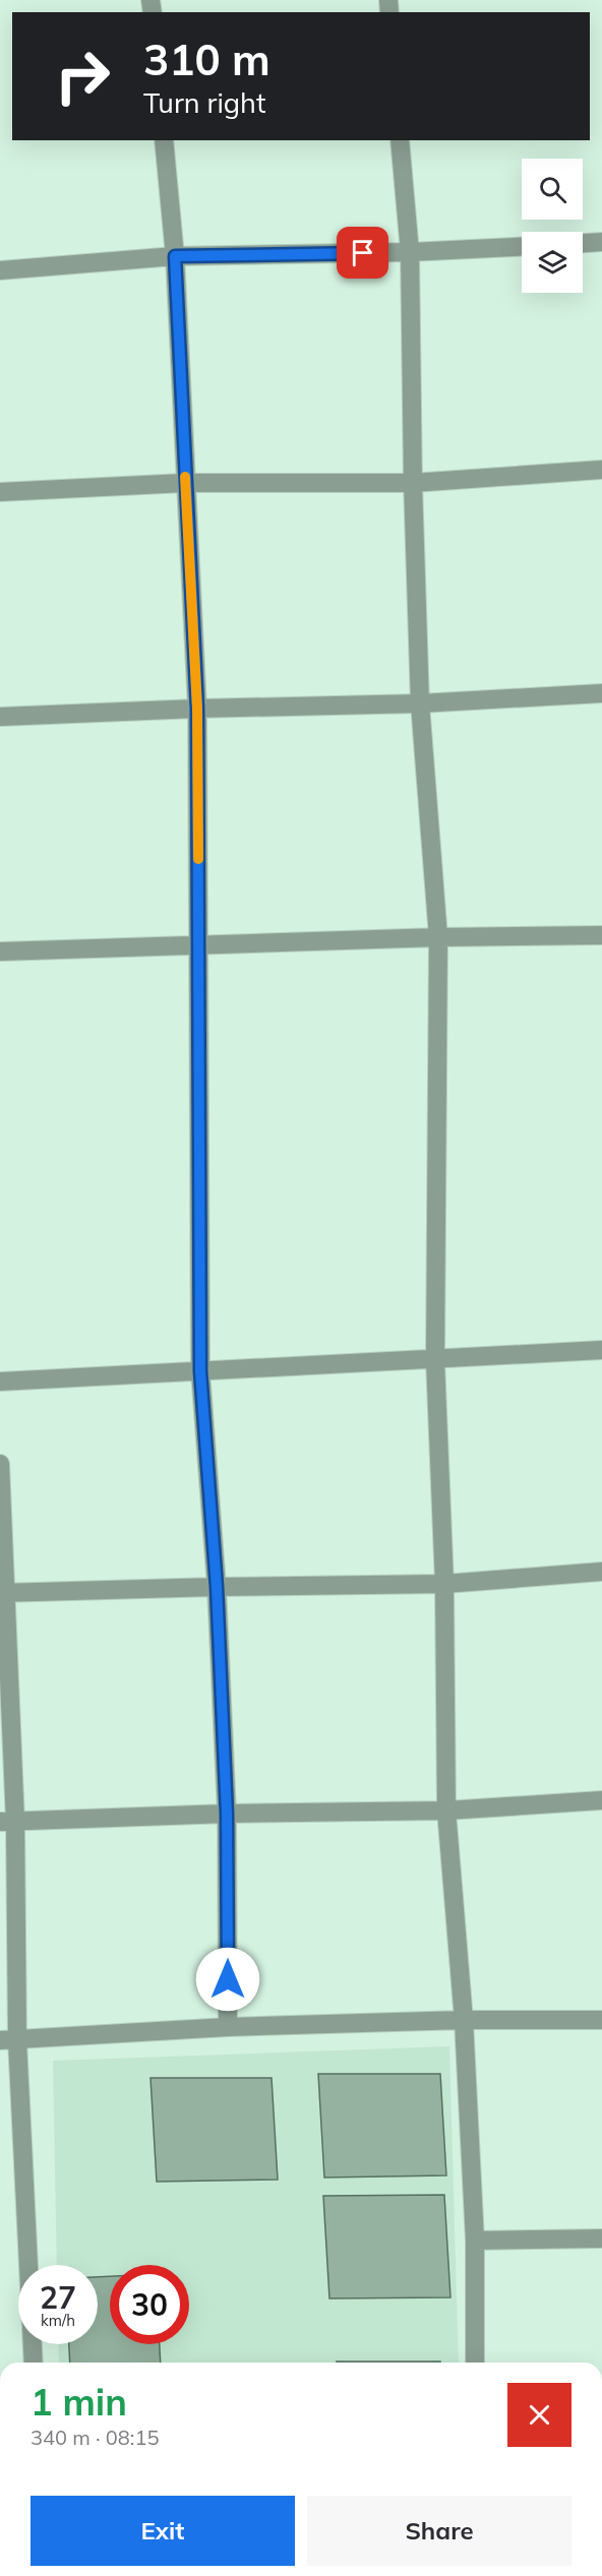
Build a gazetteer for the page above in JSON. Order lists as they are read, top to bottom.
{
  "page": {
    "turn": ["310 m", "Turn right"],
    "speed": "27 km/h",
    "limit": "30",
    "heading": ["1 min", "340 m · 08:15"],
    "buttons": ["Exit", "Share"]
  }
}
